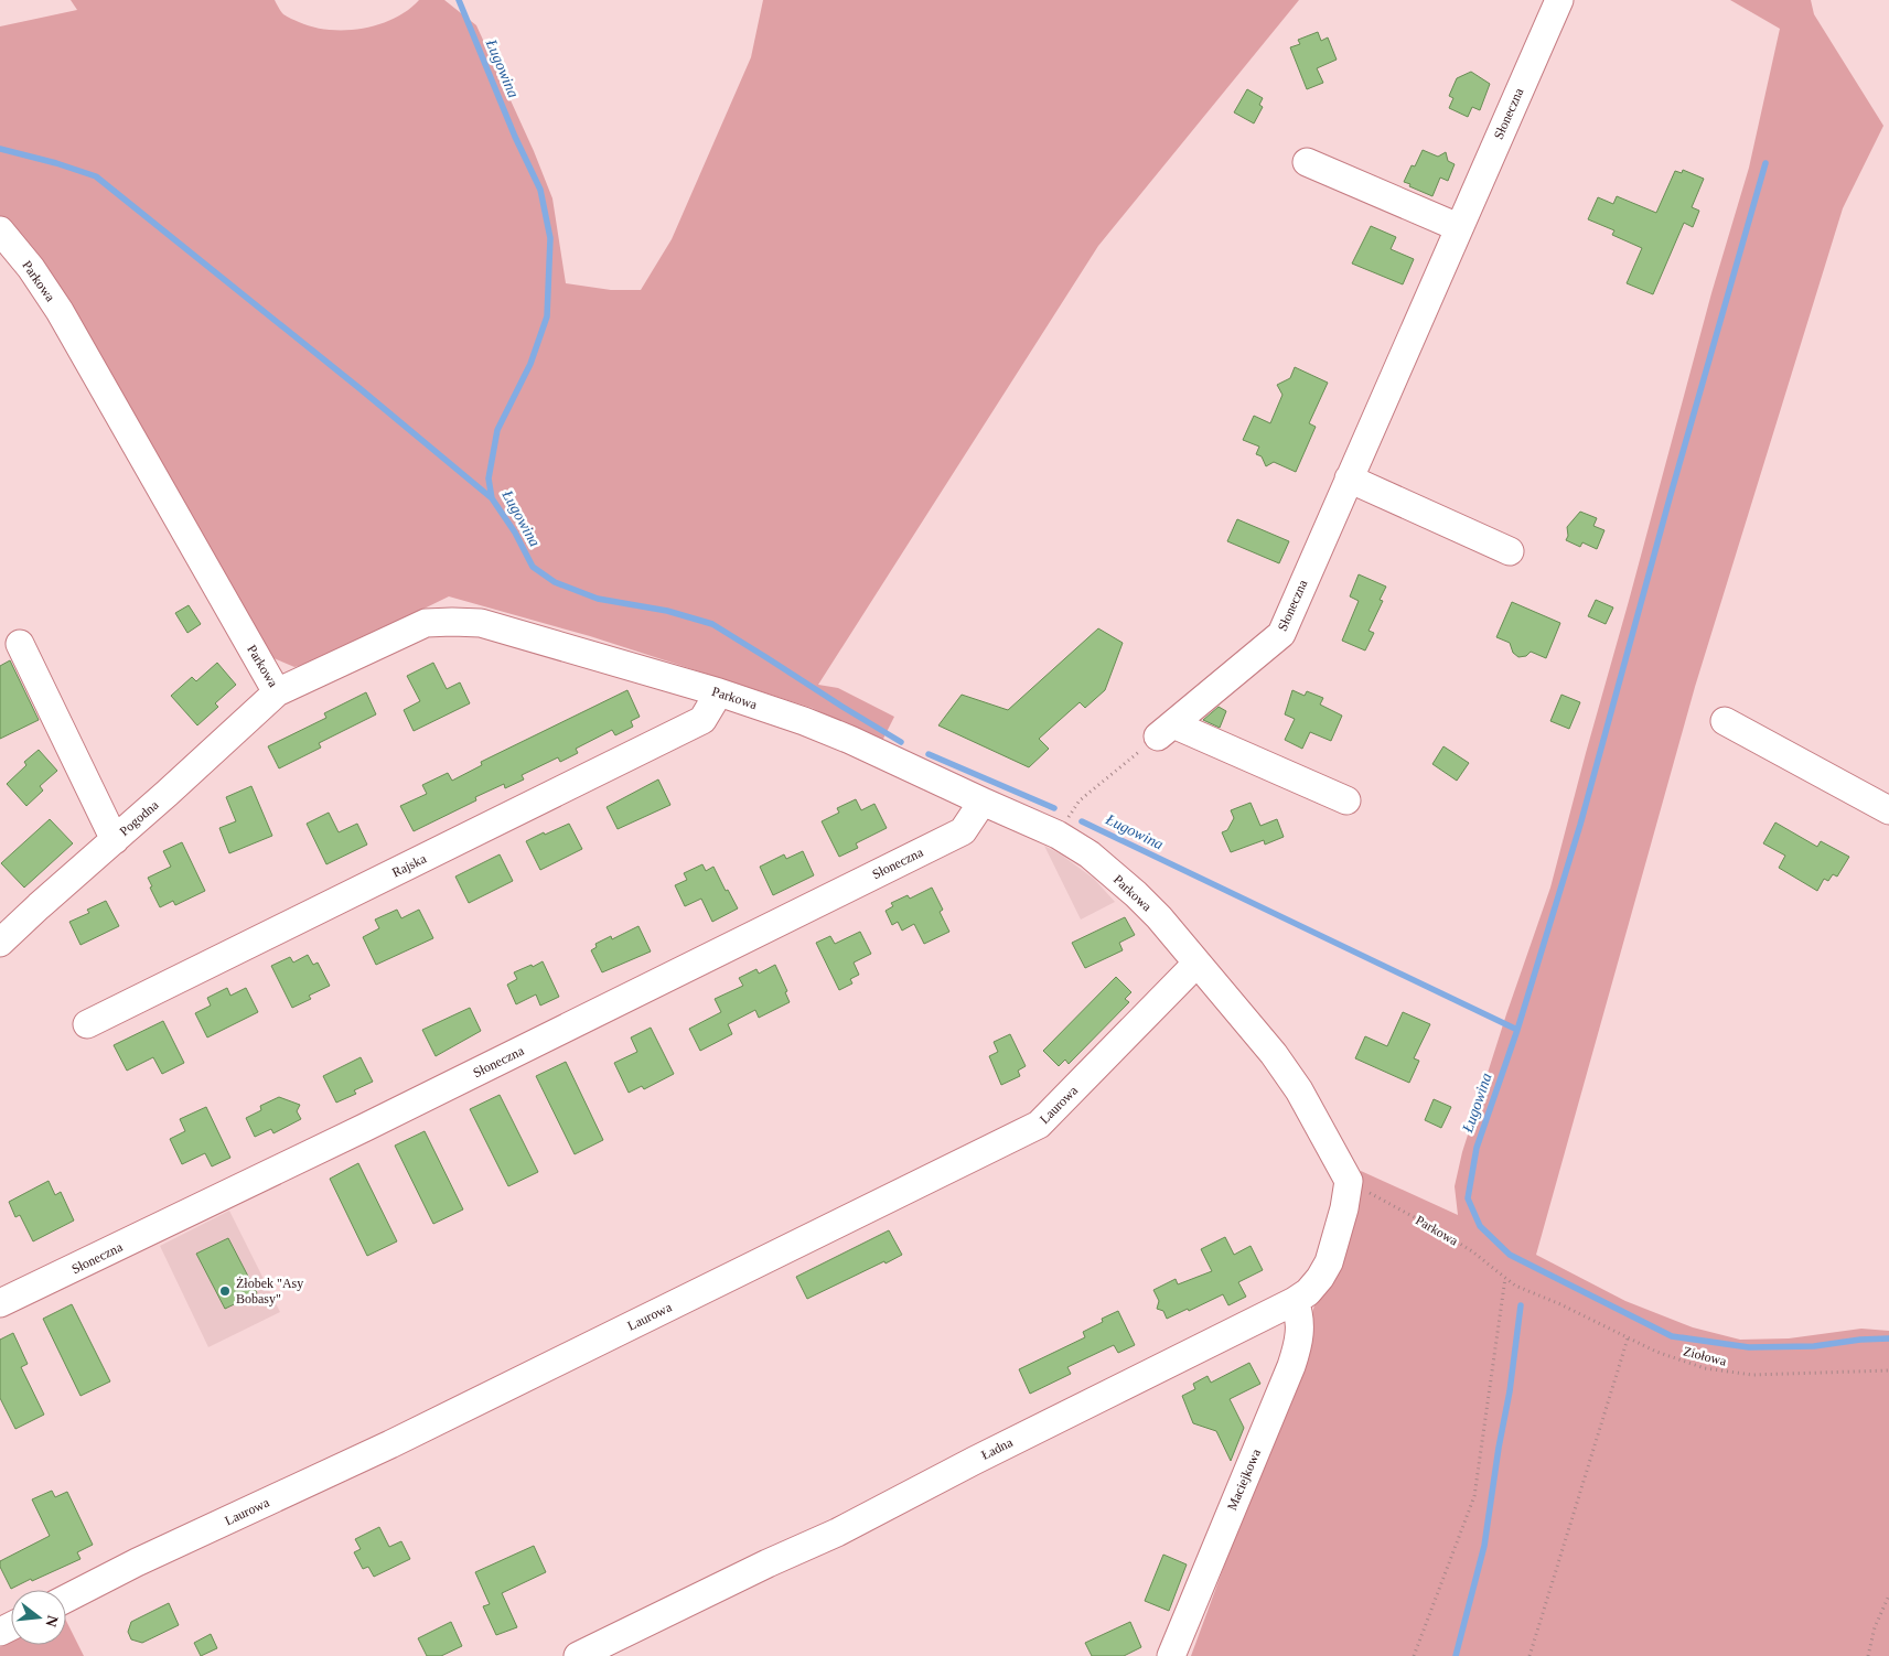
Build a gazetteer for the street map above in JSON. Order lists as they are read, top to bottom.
{
  "streets": {
    "street": [
      "Słoneczna",
      "Parkowa",
      "Pogodna",
      "Rajska",
      "Laurowa",
      "Ładna",
      "Maciejkowa"
    ],
    "path": ["Ziołowa"]
  },
  "crossings": [
    ["Słoneczna", "Parkowa"],
    ["Parkowa", "Pogodna"],
    ["Parkowa", "Rajska"],
    ["Parkowa", "Laurowa"],
    ["Parkowa", "Ziołowa"],
    ["Parkowa", "Ładna"],
    ["Ładna", "Maciejkowa"]
  ],
  "water": ["Ługowina"],
  "places": ["Żłobek \"Asy Bobasy\""],
  "north": "right"
}
